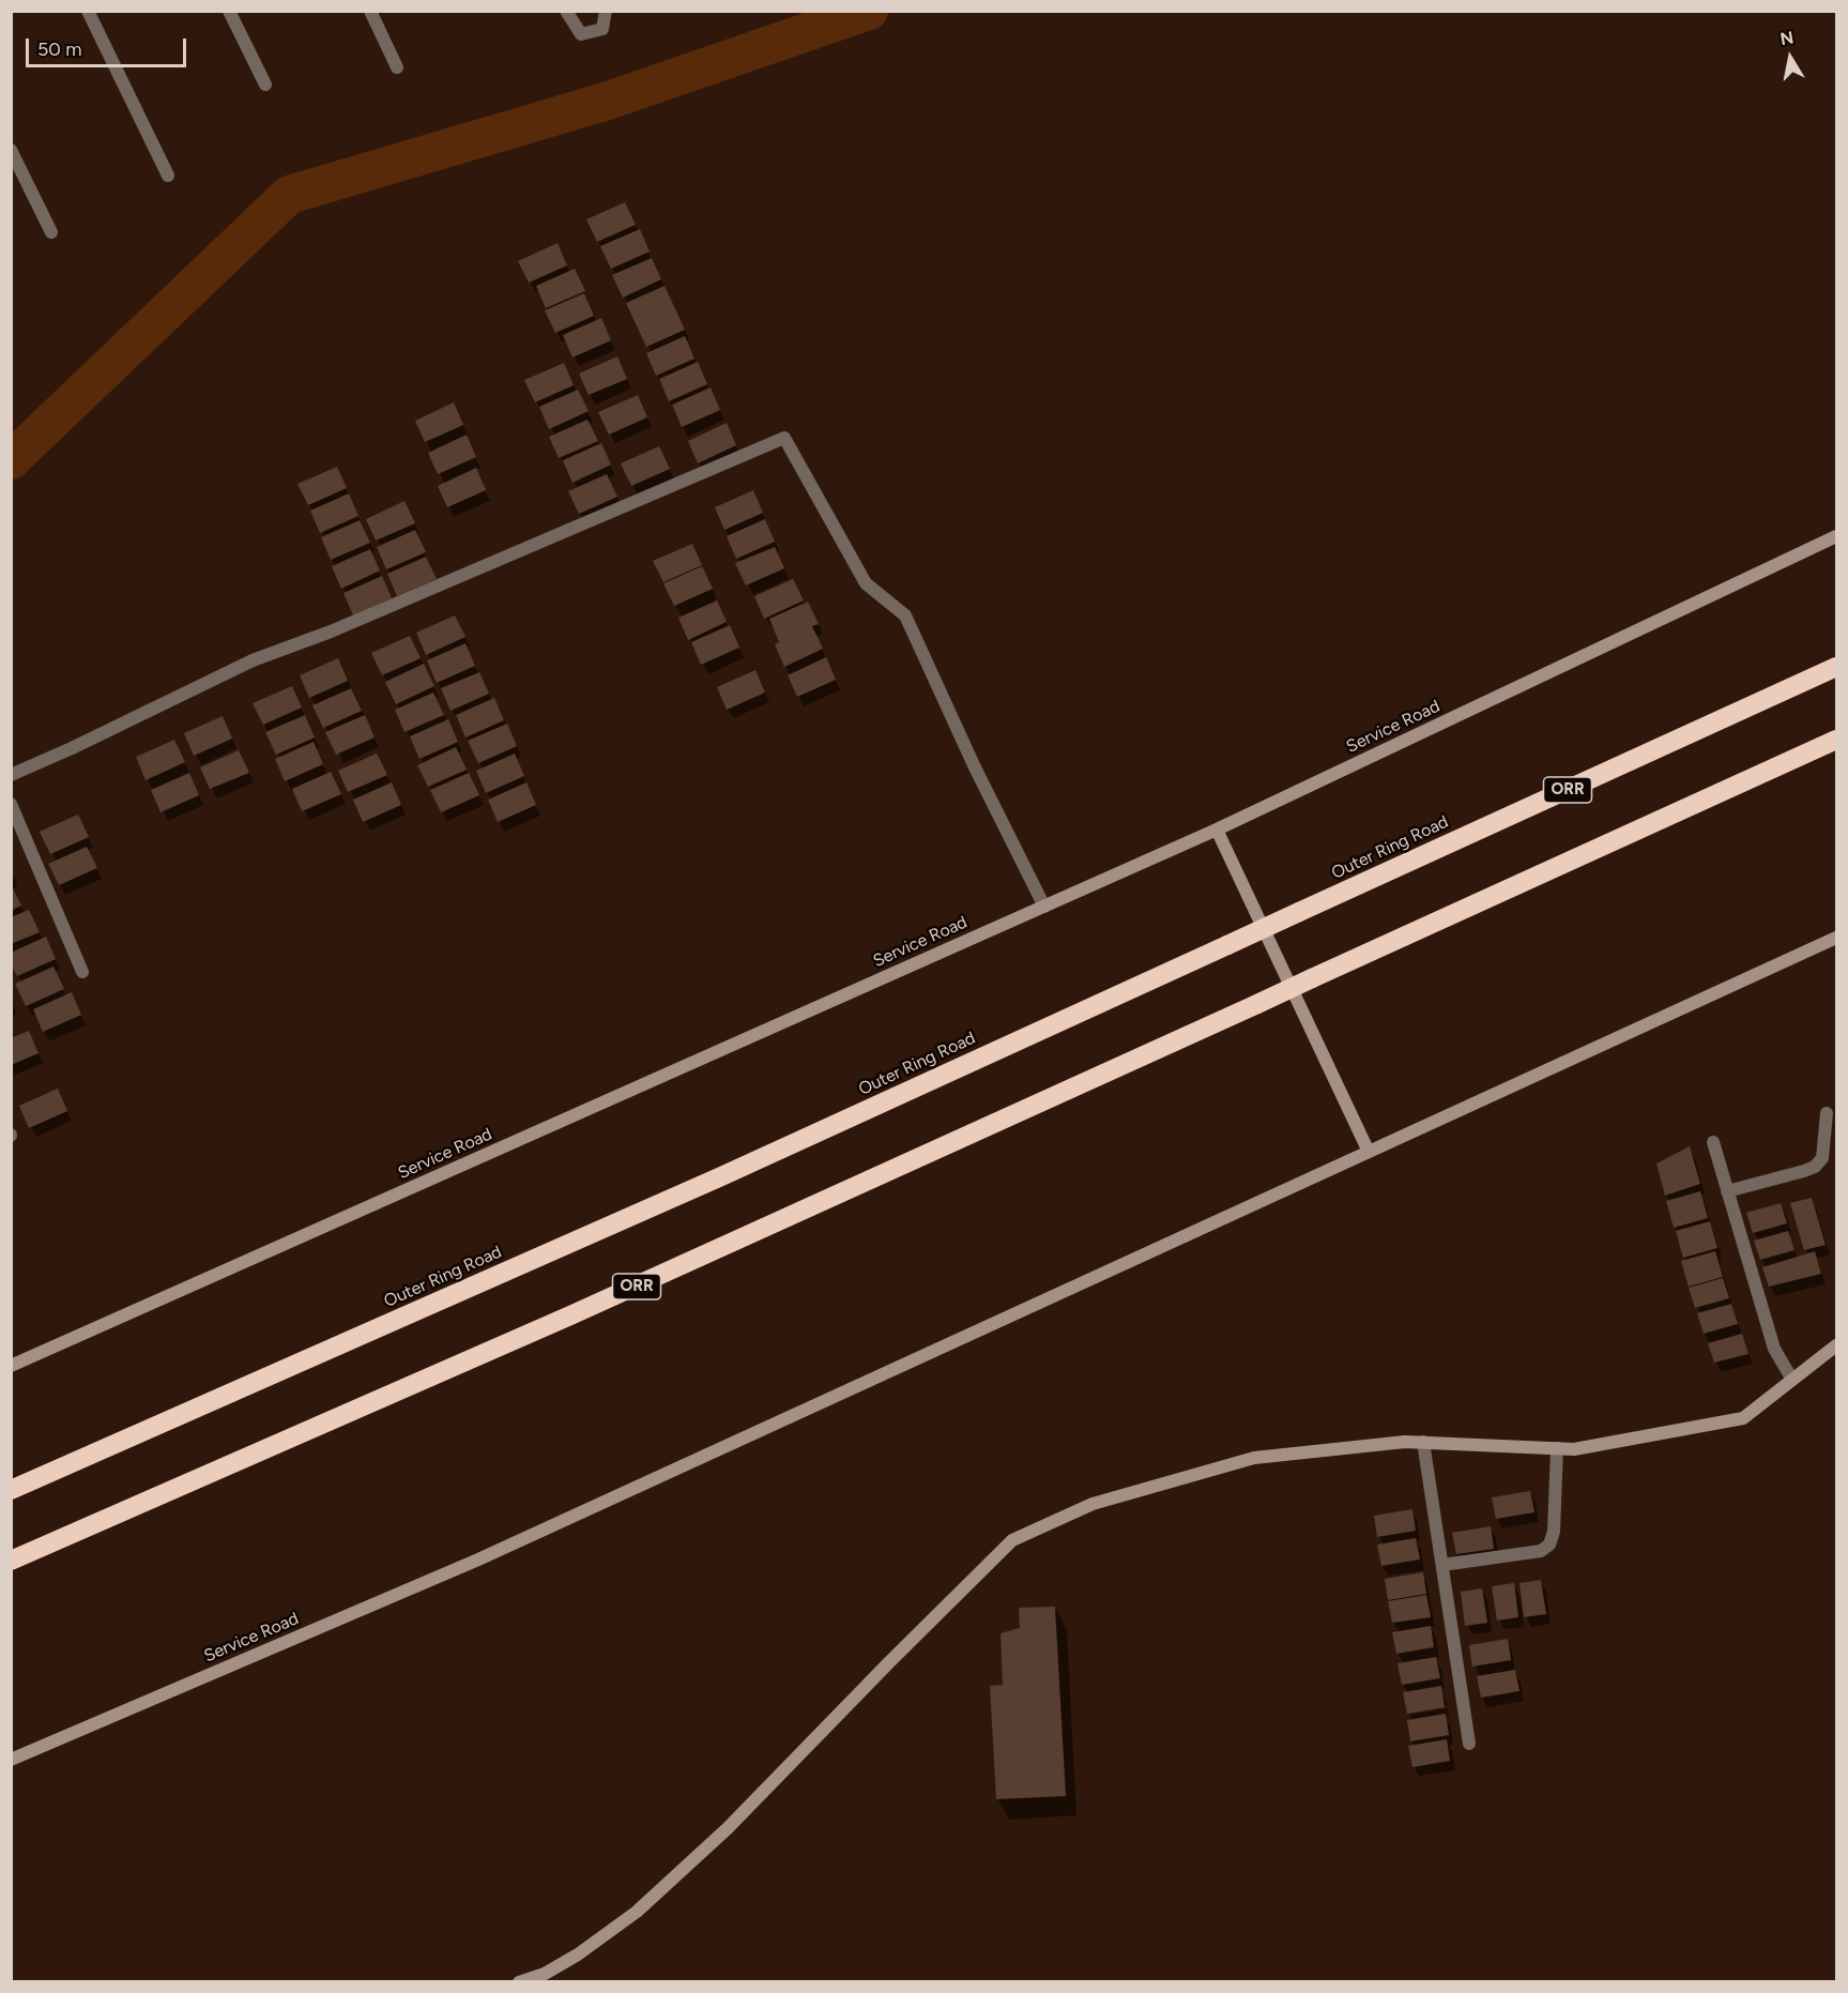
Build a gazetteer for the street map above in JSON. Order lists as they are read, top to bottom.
{
  "streets": {
    "highway": ["ORR", "Outer Ring Road"],
    "main road": ["Service Road"]
  },
  "scale_bar": "50 m",
  "north": "top"
}
